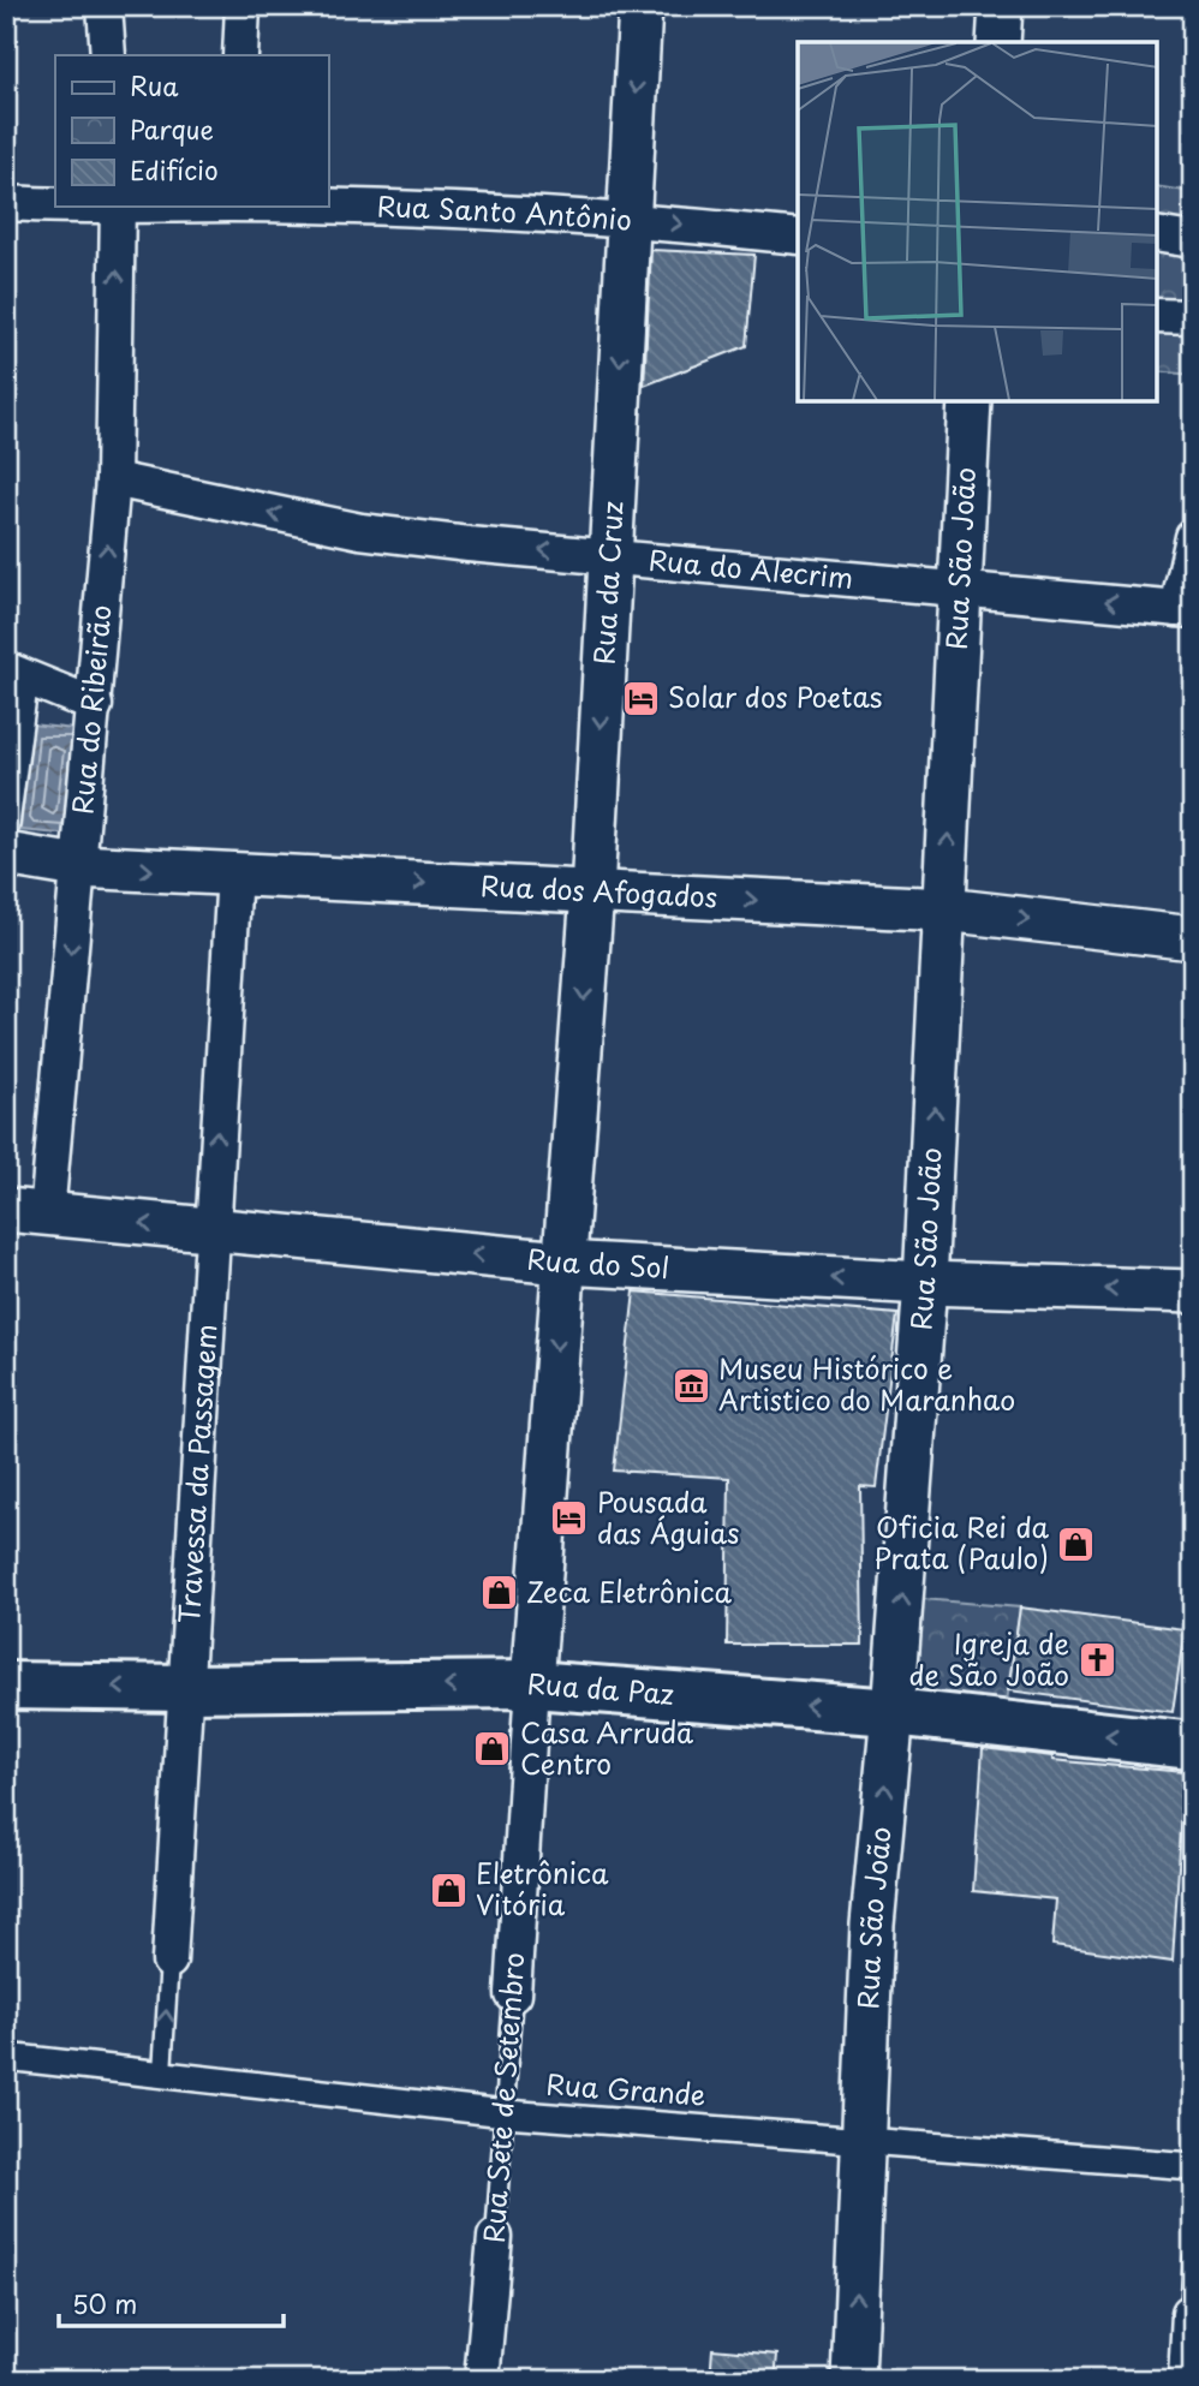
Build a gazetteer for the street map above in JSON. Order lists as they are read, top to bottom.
{
  "streets": {
    "main road": ["Rua da Paz"],
    "street": [
      "Rua Santo Antônio",
      "Rua São João",
      "Rua do Alecrim",
      "Rua da Cruz",
      "Rua do Ribeirão",
      "Rua dos Afogados",
      "Rua do Sol",
      "Travessa da Passagem",
      "Rua Grande",
      "Rua Sete de Setembro"
    ]
  },
  "crossings": [
    ["Rua Santo Antônio", "Rua da Cruz"],
    ["Rua São João", "Rua do Alecrim"],
    ["Rua São João", "Rua dos Afogados"],
    ["Rua São João", "Rua do Sol"],
    ["Rua São João", "Rua da Paz"],
    ["Rua São João", "Rua Grande"],
    ["Rua do Alecrim", "Rua da Cruz"],
    ["Rua do Alecrim", "Rua do Ribeirão"],
    ["Rua da Cruz", "Rua dos Afogados"],
    ["Rua da Cruz", "Rua do Sol"],
    ["Rua da Cruz", "Rua Sete de Setembro"],
    ["Rua do Ribeirão", "Rua dos Afogados"],
    ["Rua do Ribeirão", "Rua do Sol"],
    ["Rua dos Afogados", "Travessa da Passagem"],
    ["Rua do Sol", "Travessa da Passagem"],
    ["Rua do Sol", "Rua Sete de Setembro"],
    ["Travessa da Passagem", "Rua da Paz"],
    ["Travessa da Passagem", "Rua Grande"],
    ["Rua da Paz", "Rua Sete de Setembro"],
    ["Rua Grande", "Rua Sete de Setembro"]
  ],
  "one_way": [
    "Rua São João",
    "Rua do Alecrim",
    "Rua da Cruz",
    "Rua dos Afogados",
    "Rua do Sol",
    "Travessa da Passagem",
    "Rua da Paz",
    "Rua Sete de Setembro"
  ],
  "places": {
    "hotel": ["Solar dos Poetas", "Pousada das Águias"],
    "museum": ["Museu Histórico e Artistico do Maranhao"],
    "shop": [
      "Oficia Rei da Prata (Paulo)",
      "Zeca Eletrônica",
      "Casa Arruda Centro",
      "Eletrônica Vitória"
    ],
    "church": ["Igreja de de São João"]
  },
  "legend": ["Rua", "Parque", "Edifício"],
  "scale_bar": "50 m"
}
